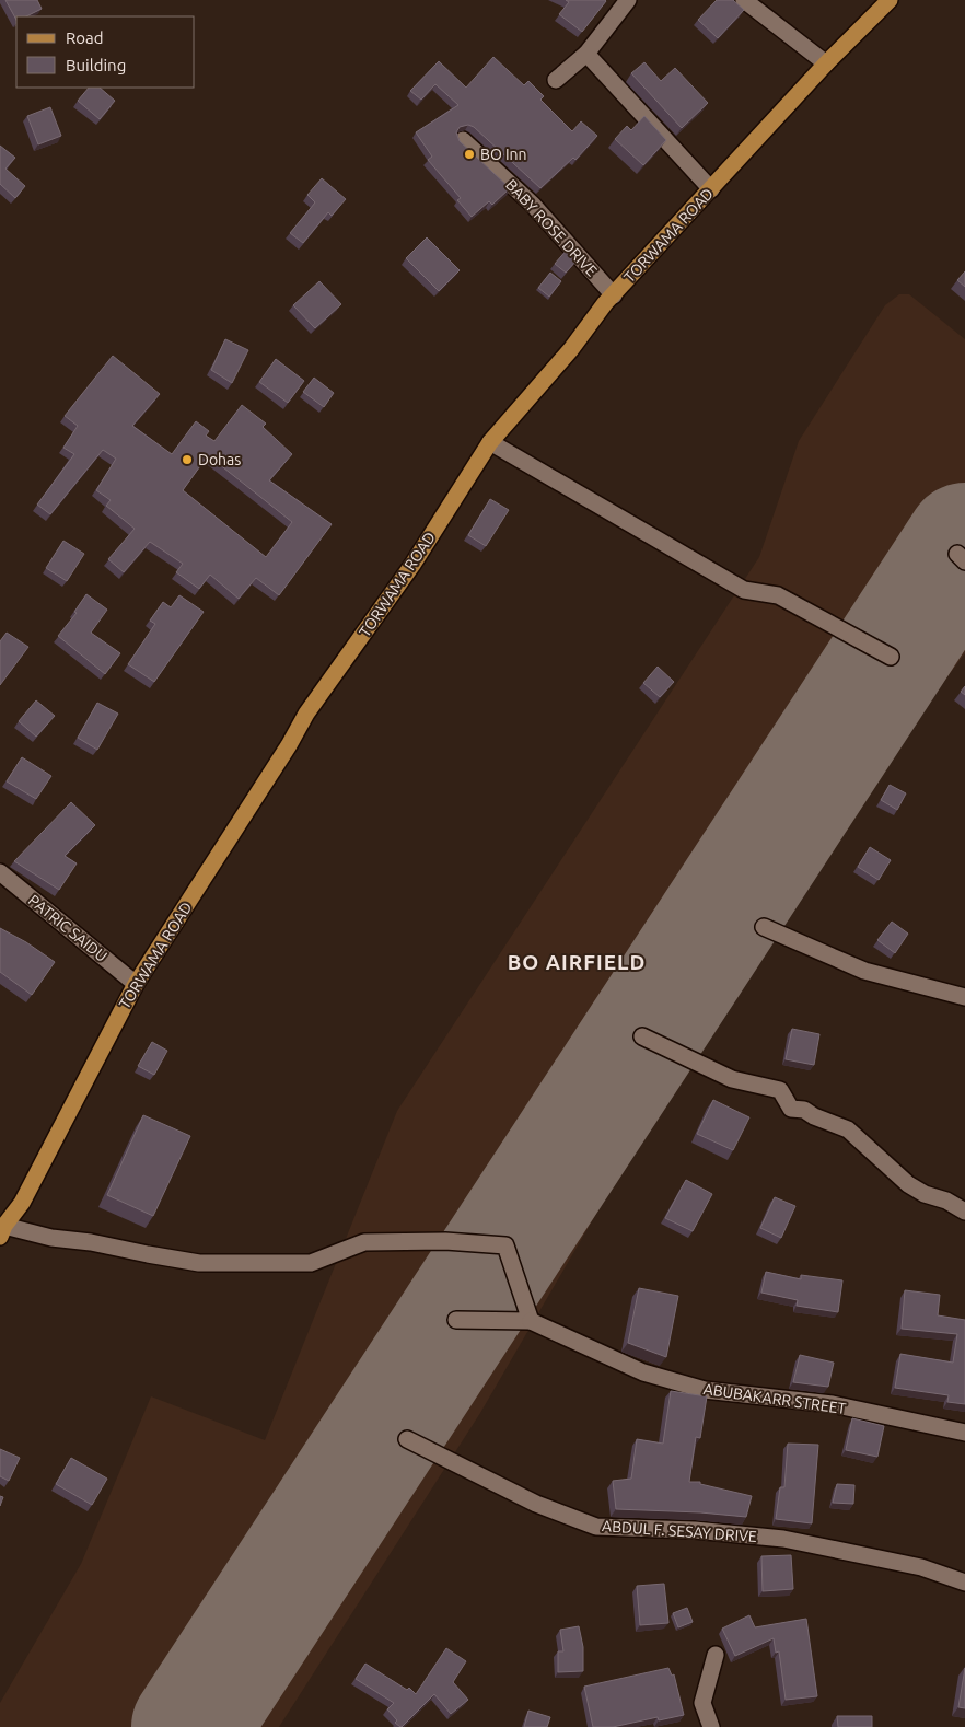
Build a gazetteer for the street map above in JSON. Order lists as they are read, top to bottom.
{
  "streets": {
    "main road": ["TORWAMA ROAD"],
    "street": [
      "BABY ROSE DRIVE",
      "PATRIC SAIDU",
      "ABUBAKARR STREET",
      "ABDUL F. SESAY DRIVE"
    ]
  },
  "crossings": [
    ["BABY ROSE DRIVE", "TORWAMA ROAD"],
    ["TORWAMA ROAD", "PATRIC SAIDU"]
  ],
  "districts": ["BO AIRFIELD"],
  "places": ["BO Inn", "Dohas"],
  "legend": ["Road", "Building"]
}
